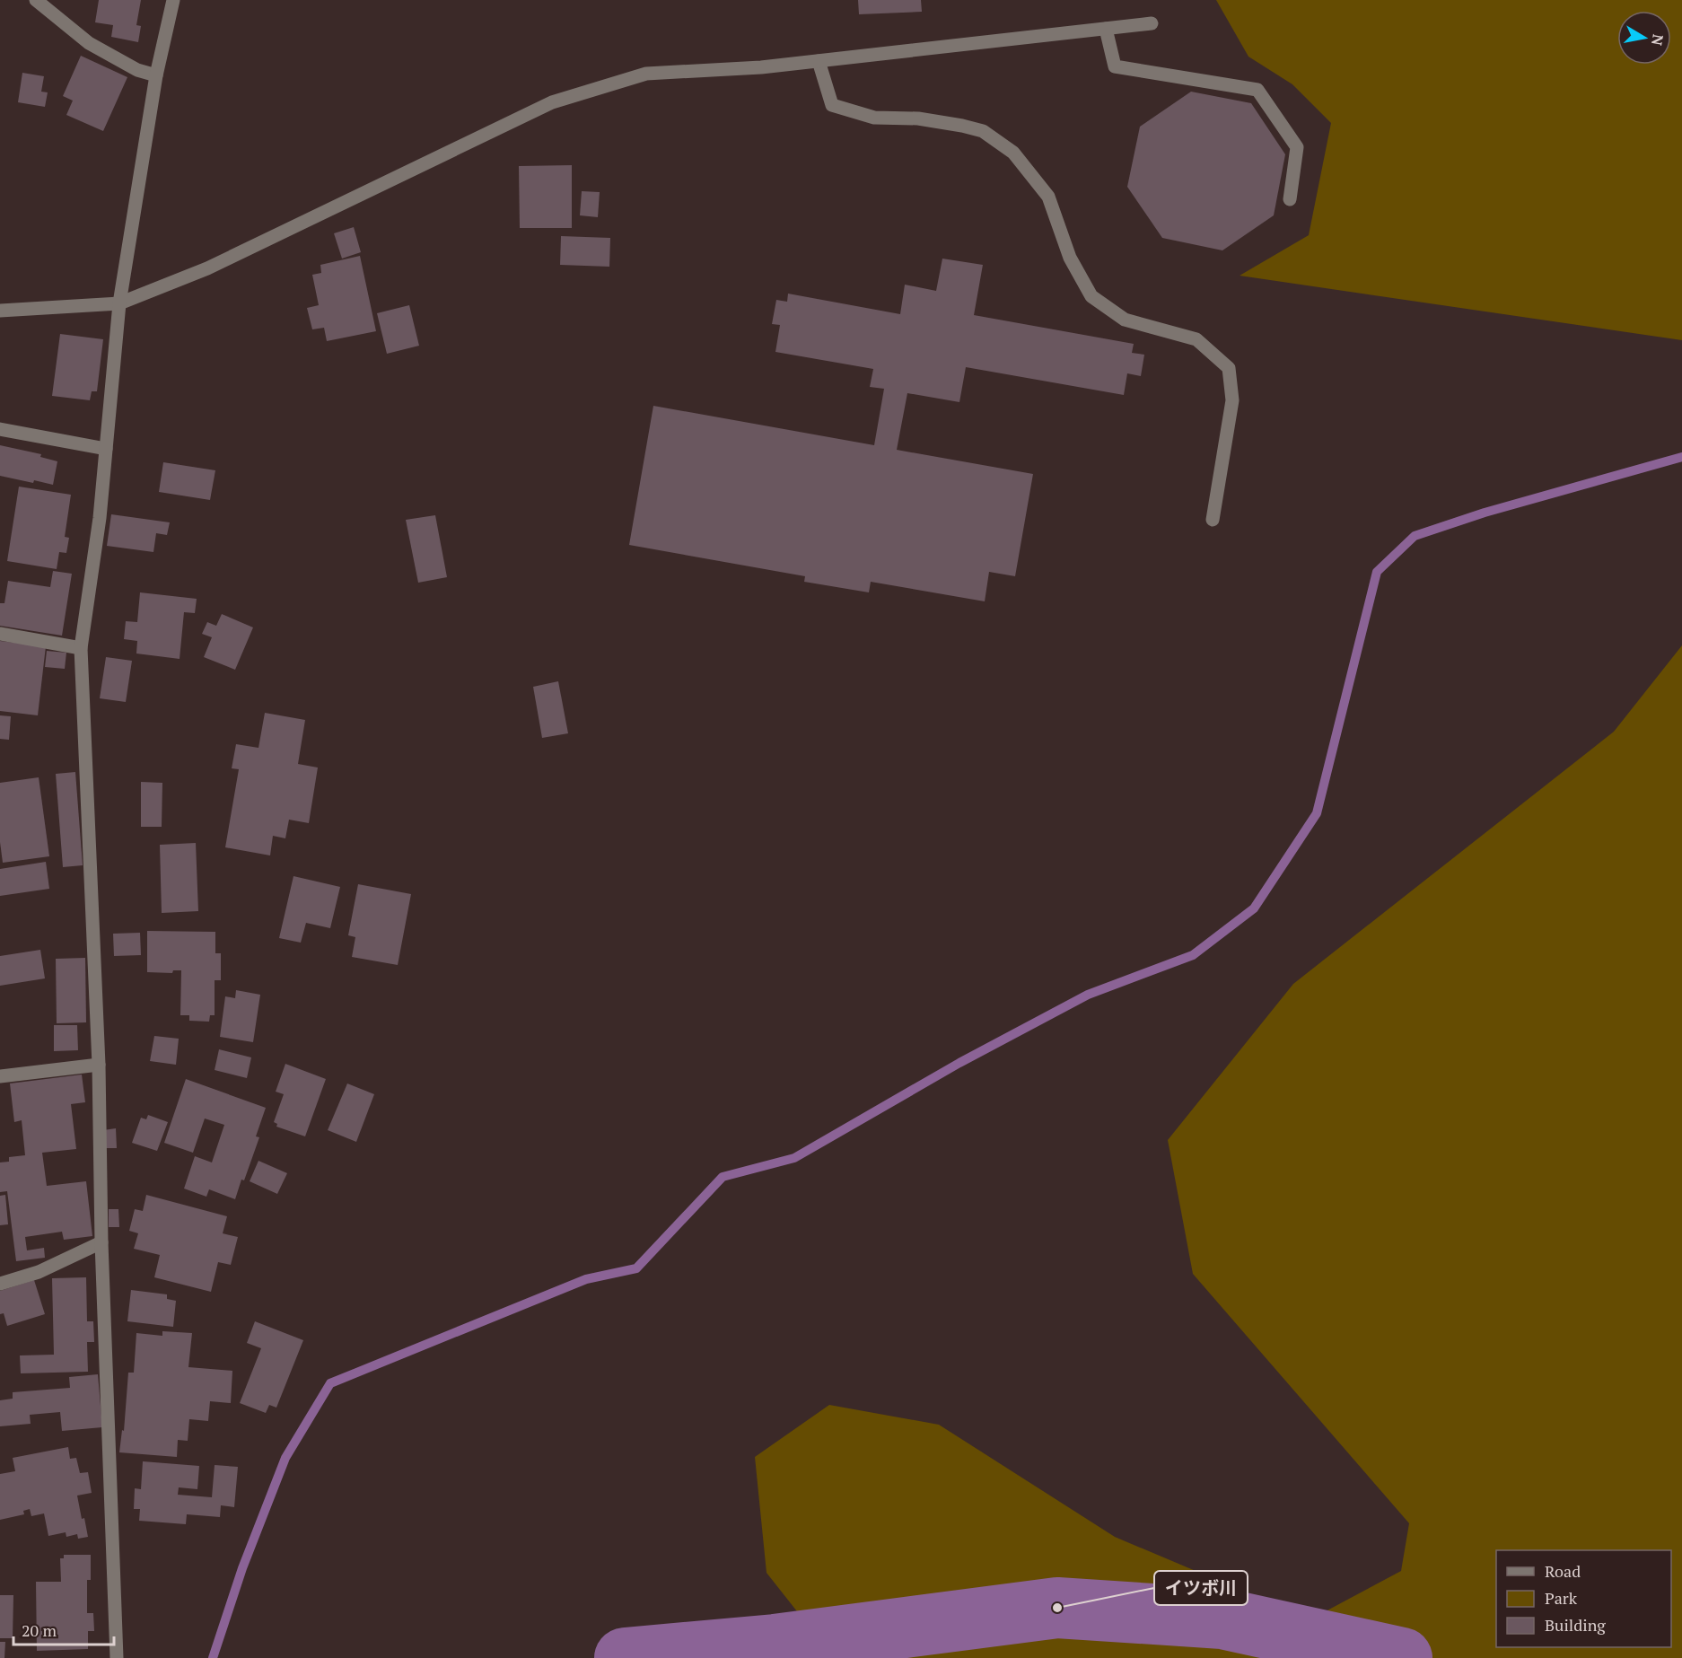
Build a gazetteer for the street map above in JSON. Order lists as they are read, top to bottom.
{
  "places": ["イツボ川"],
  "legend": ["Road", "Park", "Building"],
  "scale_bar": "20 m",
  "north": "right"
}
